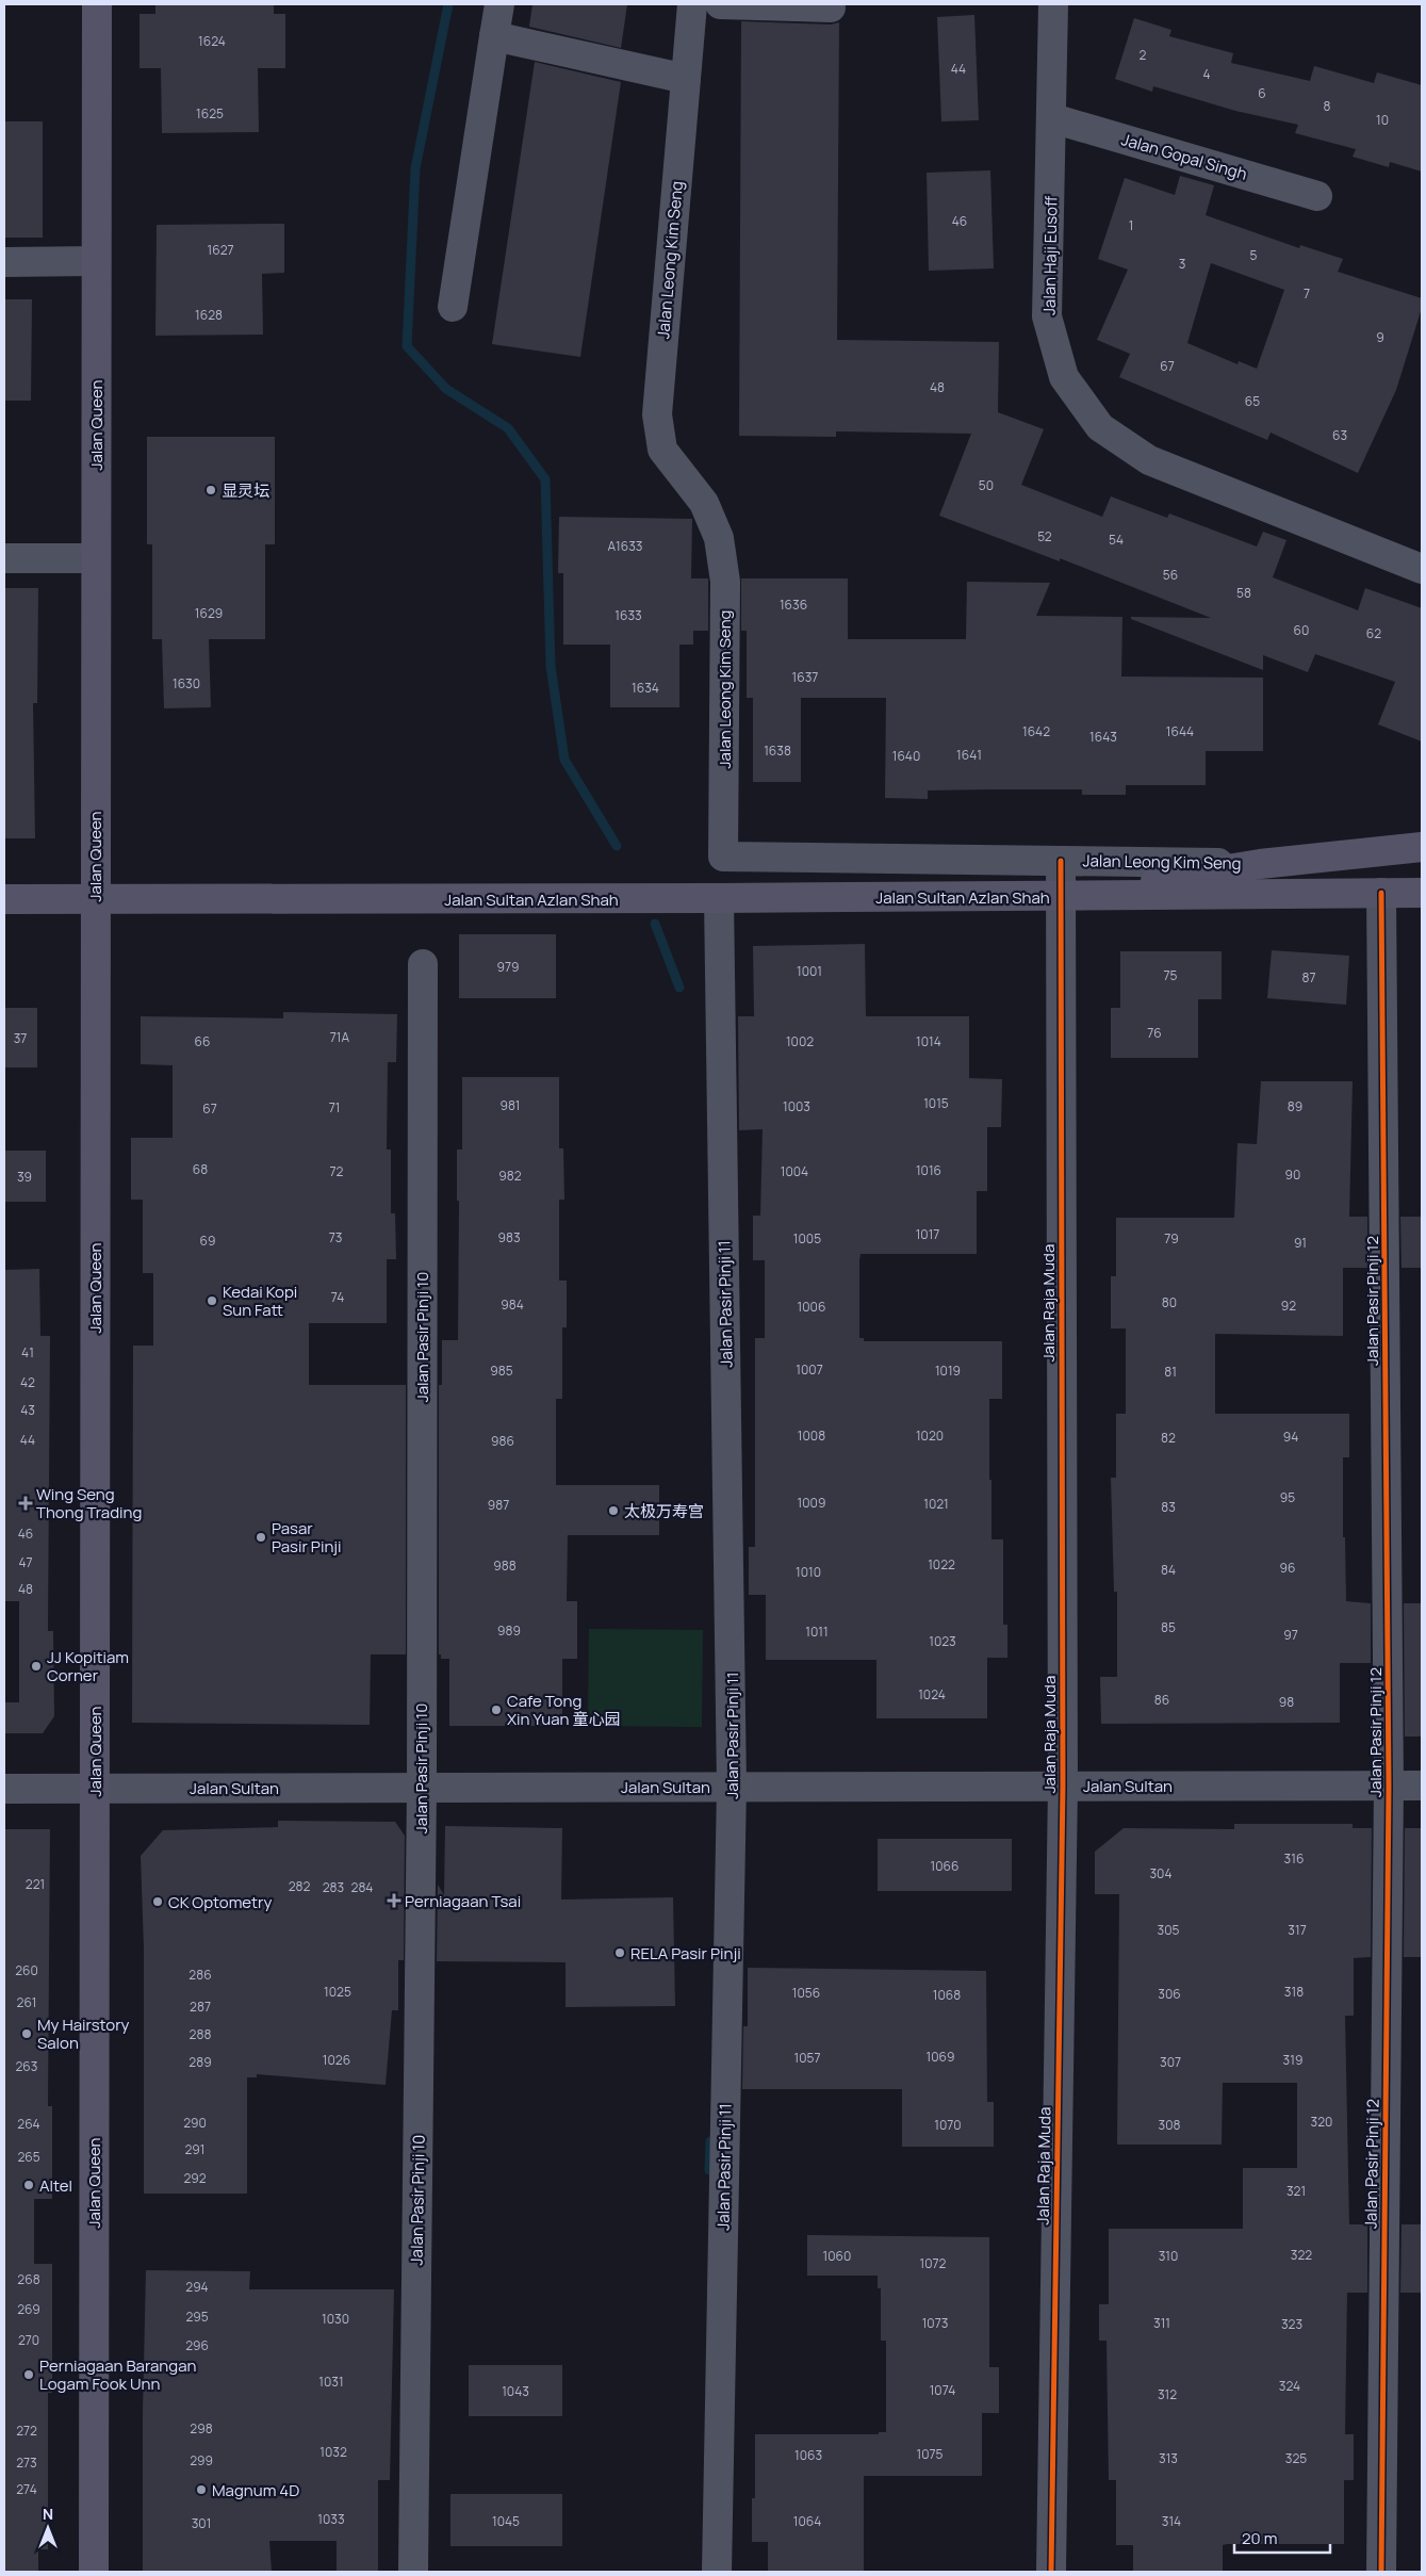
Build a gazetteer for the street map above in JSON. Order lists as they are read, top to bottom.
{
  "streets": {
    "main road": ["Jalan Queen", "Jalan Sultan Azlan Shah"],
    "street": [
      "Jalan Gopal Singh",
      "Jalan Haji Eusoff",
      "Jalan Leong Kim Seng",
      "Jalan Pasir Pinji 12",
      "Jalan Raja Muda",
      "Jalan Pasir Pinji 11",
      "Jalan Pasir Pinji 10",
      "Jalan Sultan"
    ]
  },
  "crossings": [
    ["Jalan Gopal Singh", "Jalan Haji Eusoff"],
    ["Jalan Leong Kim Seng", "Jalan Sultan Azlan Shah"],
    ["Jalan Leong Kim Seng", "Jalan Raja Muda"],
    ["Jalan Queen", "Jalan Sultan Azlan Shah"],
    ["Jalan Queen", "Jalan Sultan"],
    ["Jalan Sultan Azlan Shah", "Jalan Pasir Pinji 12"],
    ["Jalan Sultan Azlan Shah", "Jalan Raja Muda"],
    ["Jalan Sultan Azlan Shah", "Jalan Pasir Pinji 11"],
    ["Jalan Pasir Pinji 12", "Jalan Sultan"],
    ["Jalan Raja Muda", "Jalan Sultan"],
    ["Jalan Pasir Pinji 11", "Jalan Sultan"],
    ["Jalan Pasir Pinji 10", "Jalan Sultan"]
  ],
  "places": {
    "other": [
      "显灵坛",
      "Kedai Kopi Sun Fatt",
      "太极万寿宫",
      "Pasar Pasir Pinji",
      "JJ Kopitiam Corner",
      "Cafe Tong Xin Yuan 童心园",
      "CK Optometry",
      "RELA Pasir Pinji",
      "My Hairstory Salon",
      "Altel",
      "Perniagaan Barangan Logam Fook Unn",
      "Magnum 4D"
    ],
    "health": ["Wing Seng Thong Trading", "Perniagaan Tsai"]
  },
  "house_numbers": [
    "1624",
    "2",
    "44",
    "4",
    "6",
    "8",
    "1625",
    "10",
    "46",
    "1",
    "1627",
    "5",
    "3",
    "7",
    "1628",
    "9",
    "67",
    "48",
    "65",
    "63",
    "50",
    "52",
    "54",
    "A1633",
    "56",
    "58",
    "1636",
    "1629",
    "1633",
    "60",
    "62",
    "1637",
    "1630",
    "1634",
    "1642",
    "1644",
    "1643",
    "1638",
    "1641",
    "1640",
    "979",
    "1001",
    "75",
    "87",
    "76",
    "71A",
    "37",
    "66",
    "1002",
    "1014",
    "1015",
    "981",
    "1003",
    "89",
    "71",
    "67",
    "68",
    "1016",
    "72",
    "1004",
    "90",
    "982",
    "39",
    "1017",
    "73",
    "983",
    "1005",
    "79",
    "69",
    "91",
    "74",
    "80",
    "984",
    "92",
    "1006",
    "41",
    "1007",
    "985",
    "1019",
    "81",
    "42",
    "43",
    "1008",
    "1020",
    "94",
    "82",
    "44",
    "986",
    "95",
    "1009",
    "1021",
    "987",
    "83",
    "46",
    "47",
    "1022",
    "988",
    "96",
    "84",
    "1010",
    "48",
    "85",
    "989",
    "1011",
    "97",
    "1023",
    "1024",
    "86",
    "98",
    "316",
    "1066",
    "304",
    "221",
    "282",
    "283",
    "284",
    "305",
    "317",
    "260",
    "286",
    "1025",
    "318",
    "1056",
    "306",
    "1068",
    "261",
    "287",
    "288",
    "1069",
    "1057",
    "1026",
    "319",
    "289",
    "307",
    "263",
    "320",
    "290",
    "264",
    "1070",
    "308",
    "291",
    "265",
    "292",
    "321",
    "322",
    "1060",
    "310",
    "1072",
    "268",
    "294",
    "269",
    "295",
    "1030",
    "1073",
    "311",
    "323",
    "270",
    "296",
    "1031",
    "324",
    "1074",
    "1043",
    "312",
    "298",
    "272",
    "1032",
    "1075",
    "1063",
    "313",
    "325",
    "299",
    "273",
    "274",
    "1033",
    "1045",
    "1064",
    "314",
    "301"
  ],
  "scale_bar": "20 m",
  "north": "top"
}
